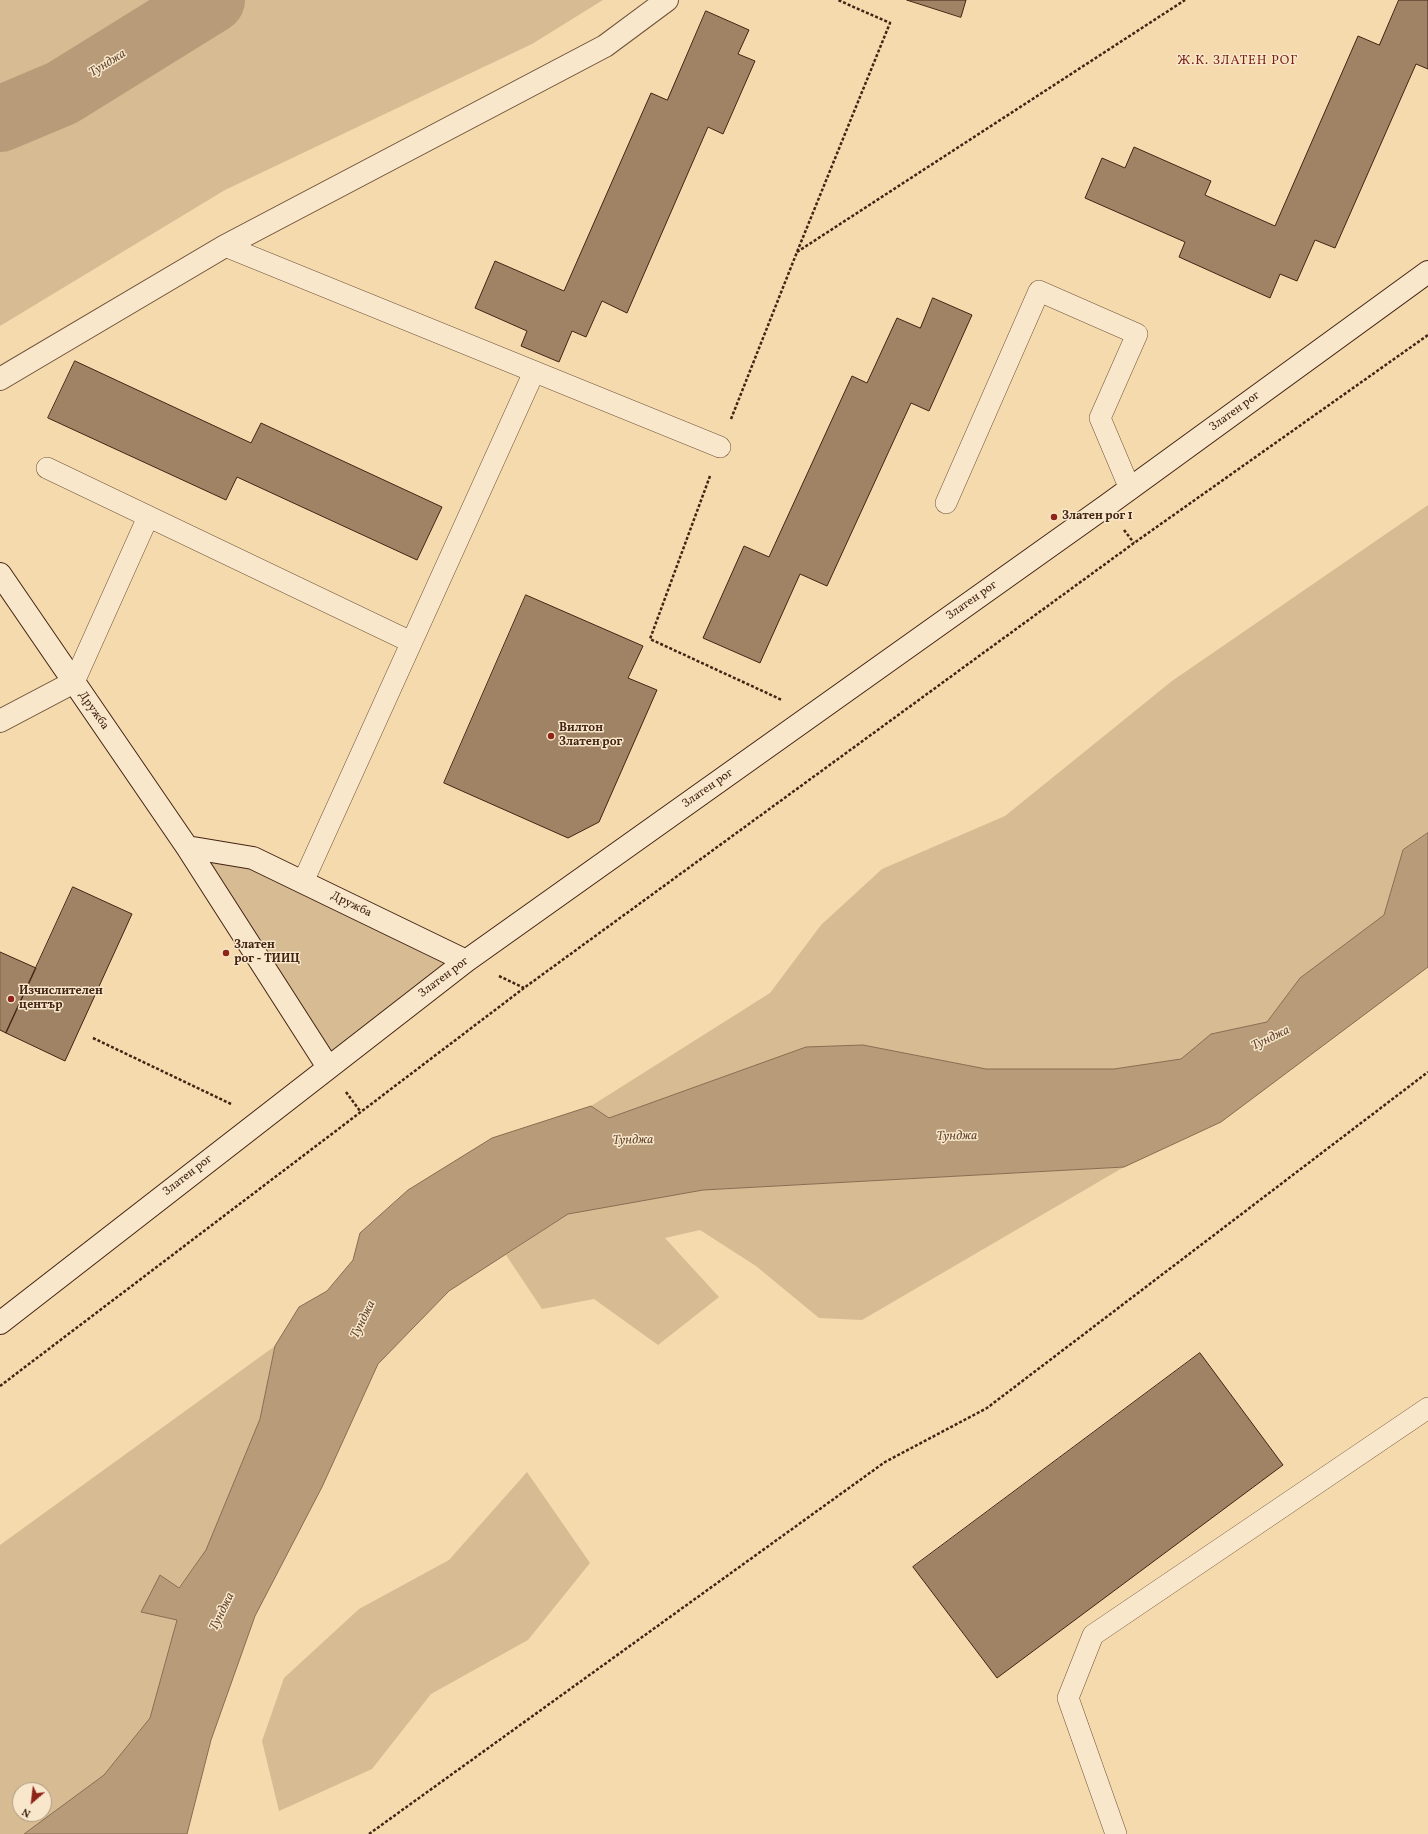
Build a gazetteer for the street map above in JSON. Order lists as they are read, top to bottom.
{
  "streets": {
    "street": ["Златен рог", "Дружба"]
  },
  "crossings": [
    ["Златен рог", "Дружба"]
  ],
  "districts": ["Ж.К. ЗЛАТЕН РОГ"],
  "water": ["Тунджа"],
  "places": [
    "Златен рог 1",
    "Вилтон Златен рог",
    "Златен рог - ТИИЦ",
    "Изчислителен център"
  ],
  "north": "bottom left"
}
